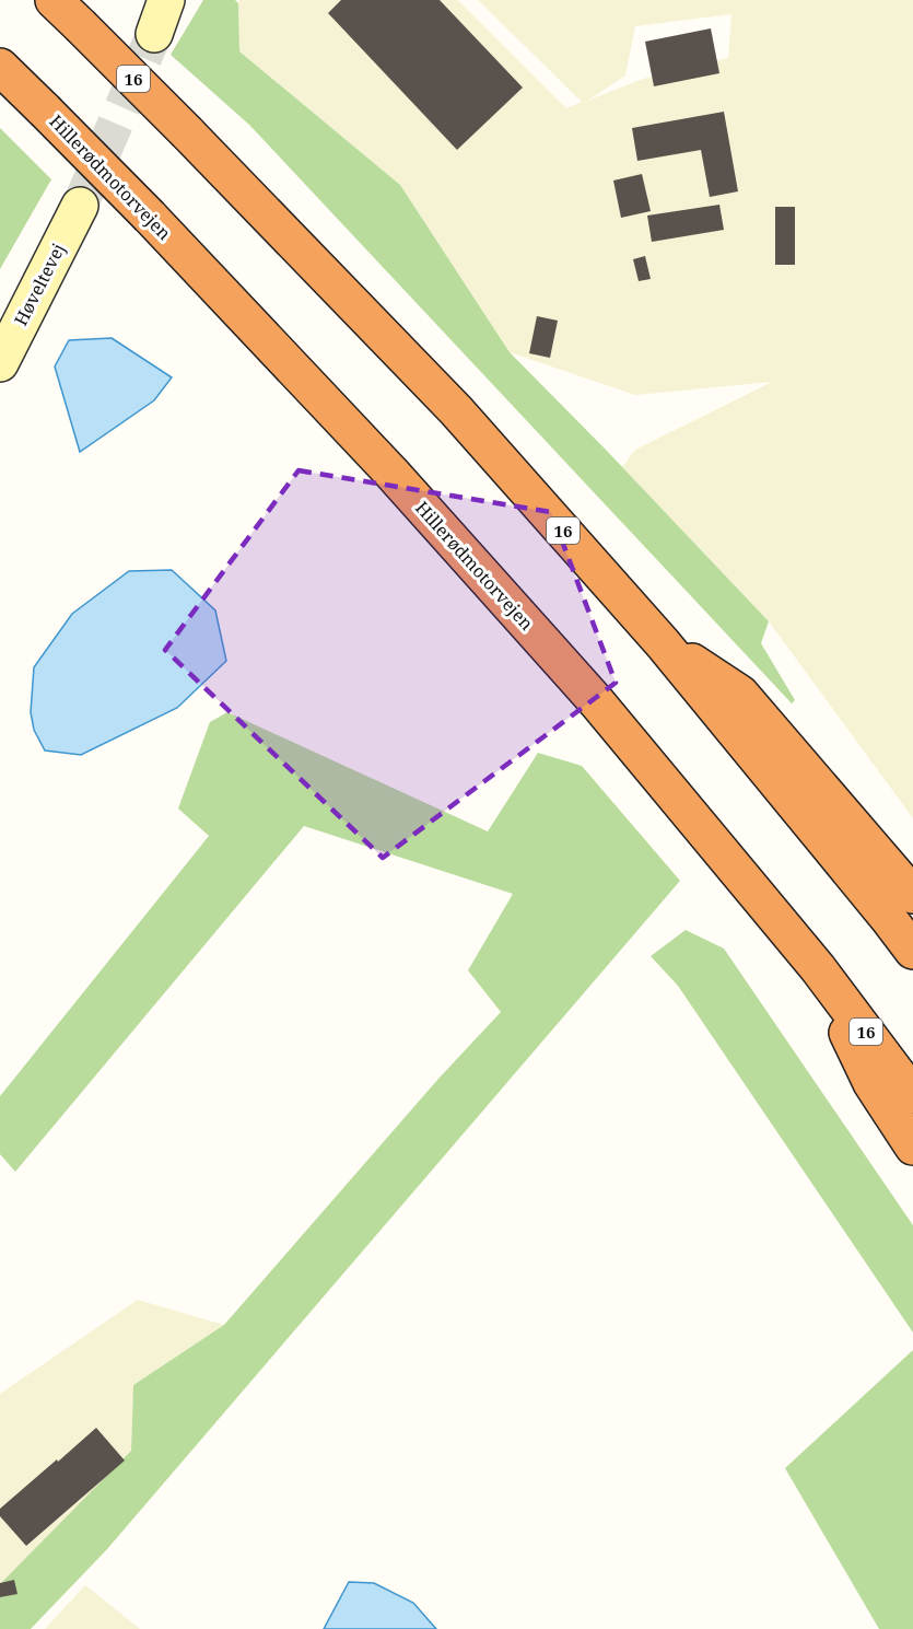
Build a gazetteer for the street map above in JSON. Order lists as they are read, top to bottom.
{
  "streets": {
    "highway": ["16", "Hillerødmotorvejen"],
    "street": ["Høveltevej"]
  }
}
